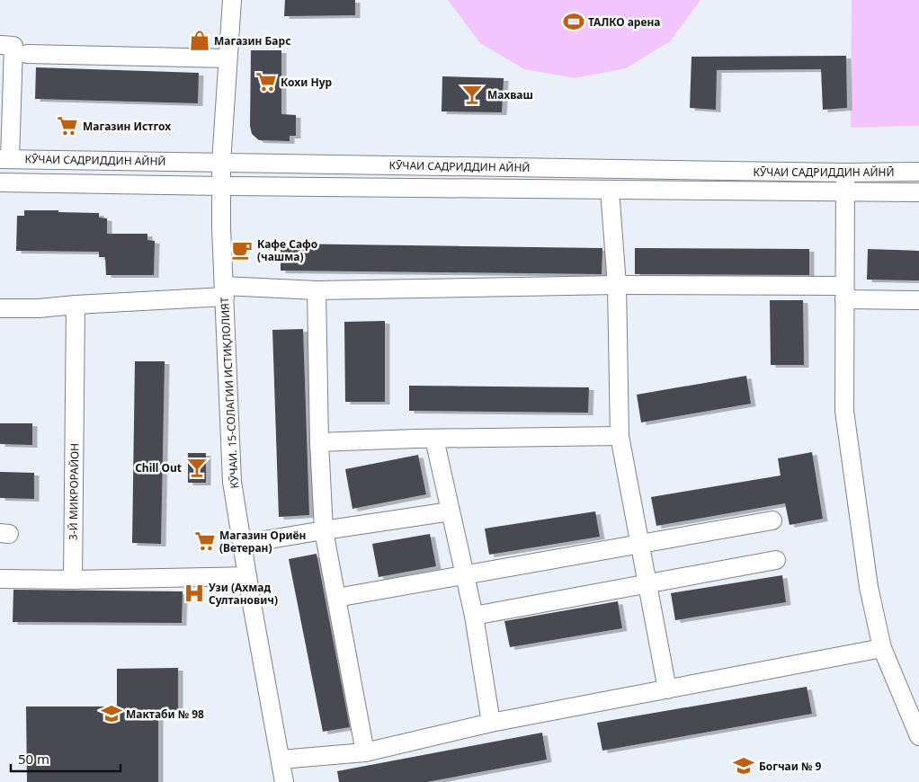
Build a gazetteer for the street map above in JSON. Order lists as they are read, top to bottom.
{
  "streets": {
    "street": ["КӮЧАИ САДРИДДИН АЙНӢ", "КӮЧАИ. 15-СОЛАГИИ ИСТИҚЛОЛИЯТ", "3-Й МИКРОРАЙОН"]
  },
  "crossings": [
    ["КӮЧАИ САДРИДДИН АЙНӢ", "КӮЧАИ. 15-СОЛАГИИ ИСТИҚЛОЛИЯТ"]
  ],
  "places": {
    "sports": ["ТАЛКО арена"],
    "shop": ["Магазин Барс"],
    "supermarket": ["Кохи Нур", "Магазин Истгох", "Магазин Ориён (Ветеран)"],
    "bar": ["Махваш", "Chill Out"],
    "cafe": ["Кафе Сафо (чашма)"],
    "hospital": ["Узи (Ахмад Султанович)"],
    "school or university": ["Мактаби № 98", "Богчаи № 9"]
  },
  "scale_bar": "50 m"
}
